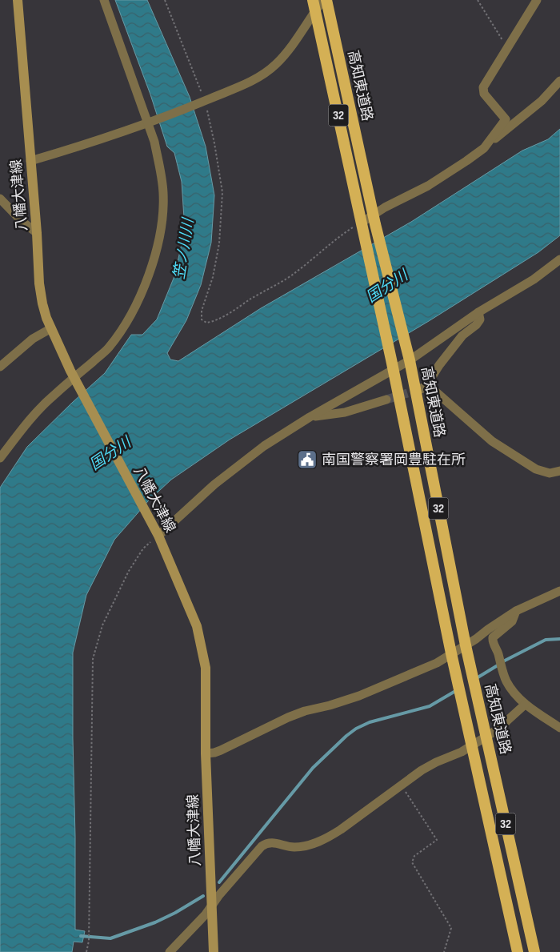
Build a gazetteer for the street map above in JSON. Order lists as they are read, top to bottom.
{
  "streets": {
    "highway": ["高知東道路", "32"],
    "main road": ["八幡大津線"]
  },
  "water": ["笠ノ川川", "国分川"],
  "places": {
    "public building": ["南国警察署岡豊駐在所"]
  }
}
